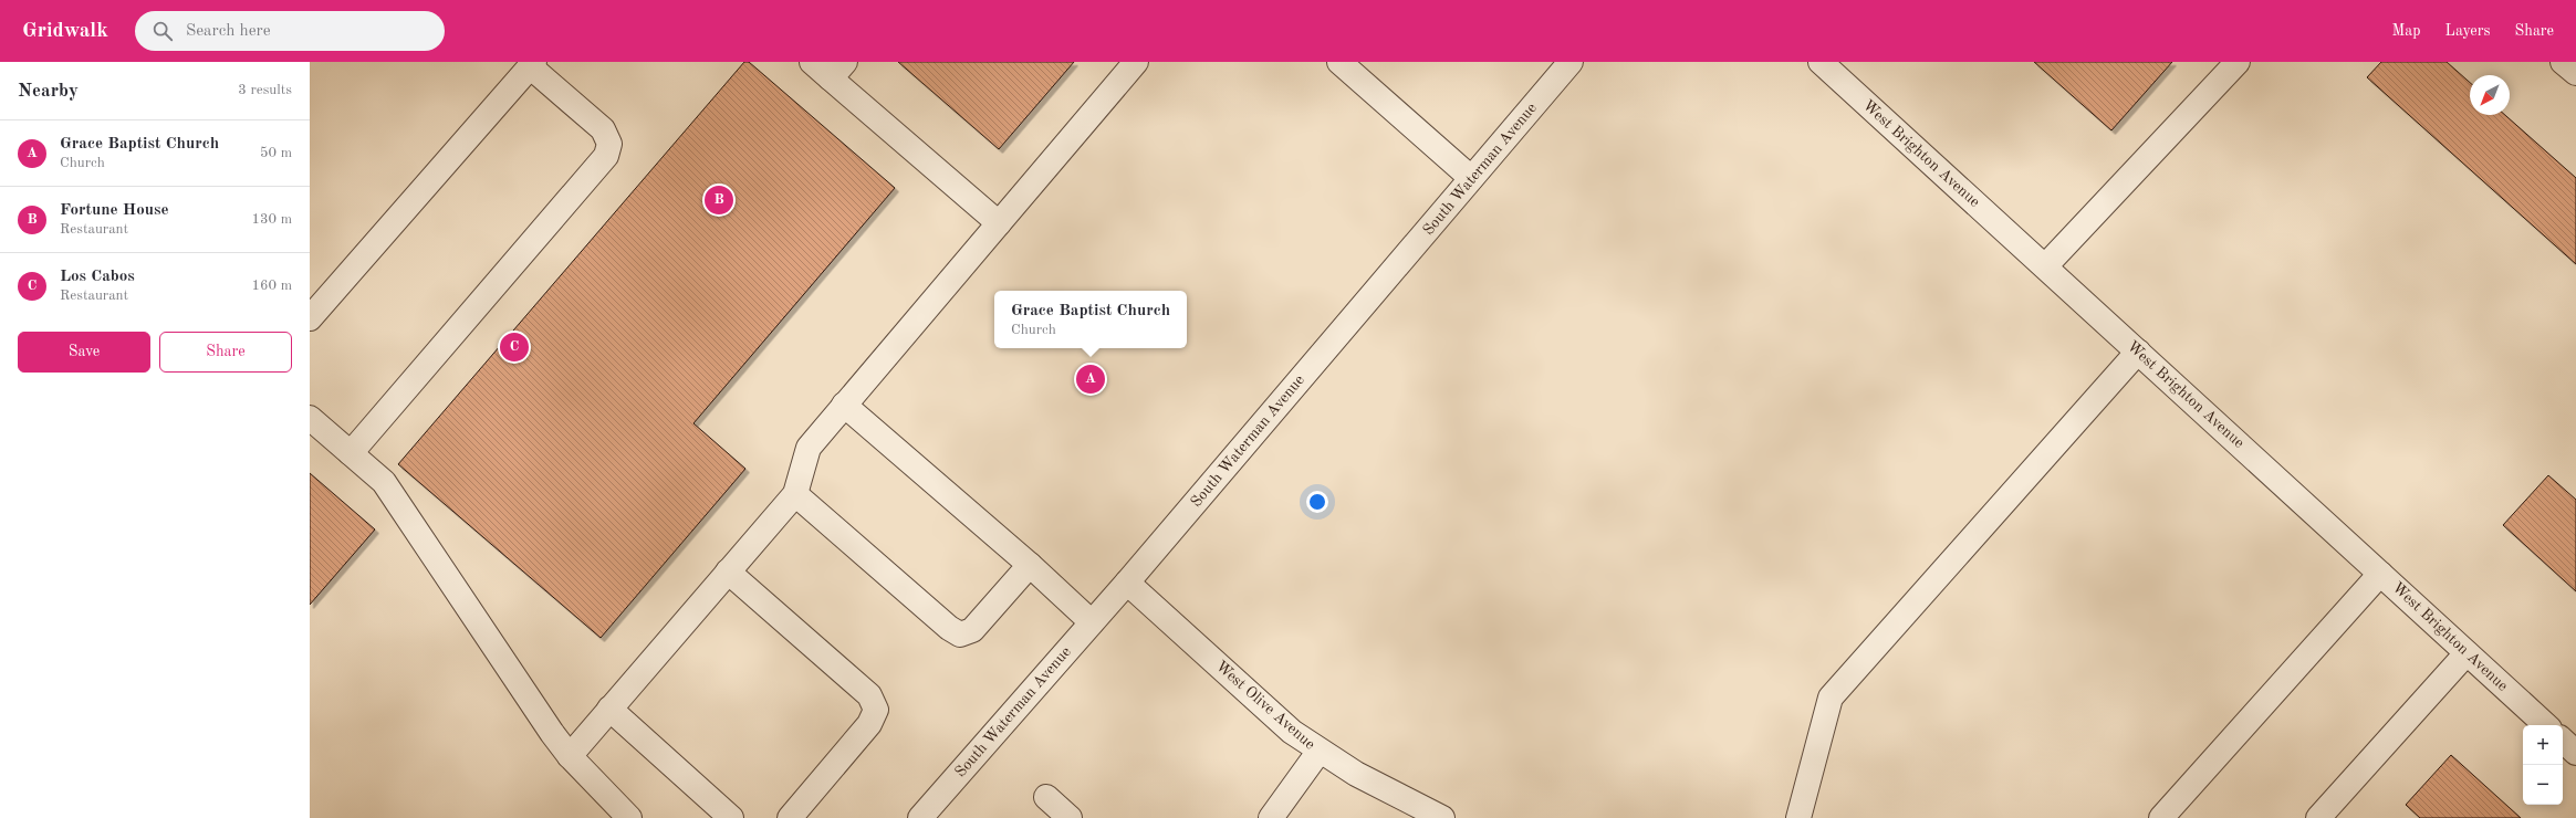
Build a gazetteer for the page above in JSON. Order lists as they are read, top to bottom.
{
  "streets": {
    "street": ["West Brighton Avenue", "South Waterman Avenue", "West Olive Avenue"]
  },
  "crossings": [
    ["South Waterman Avenue", "West Olive Avenue"]
  ],
  "north": "bottom left",
  "page": {
    "header": "Gridwalk",
    "search": "Search here",
    "nav": ["Map", "Layers", "Share"],
    "heading": ["Nearby", "3 results"],
    "list": [
      {
        "mark": "A",
        "name": "Grace Baptist Church",
        "note": "Church",
        "value": "50 m"
      },
      {
        "mark": "B",
        "name": "Fortune House",
        "note": "Restaurant",
        "value": "130 m"
      },
      {
        "mark": "C",
        "name": "Los Cabos",
        "note": "Restaurant",
        "value": "160 m"
      }
    ],
    "pins": ["B", "C", "A"],
    "popup": ["Grace Baptist Church", "Church"],
    "buttons": ["Save", "Share"],
    "map_buttons": ["+", "−"]
  }
}
